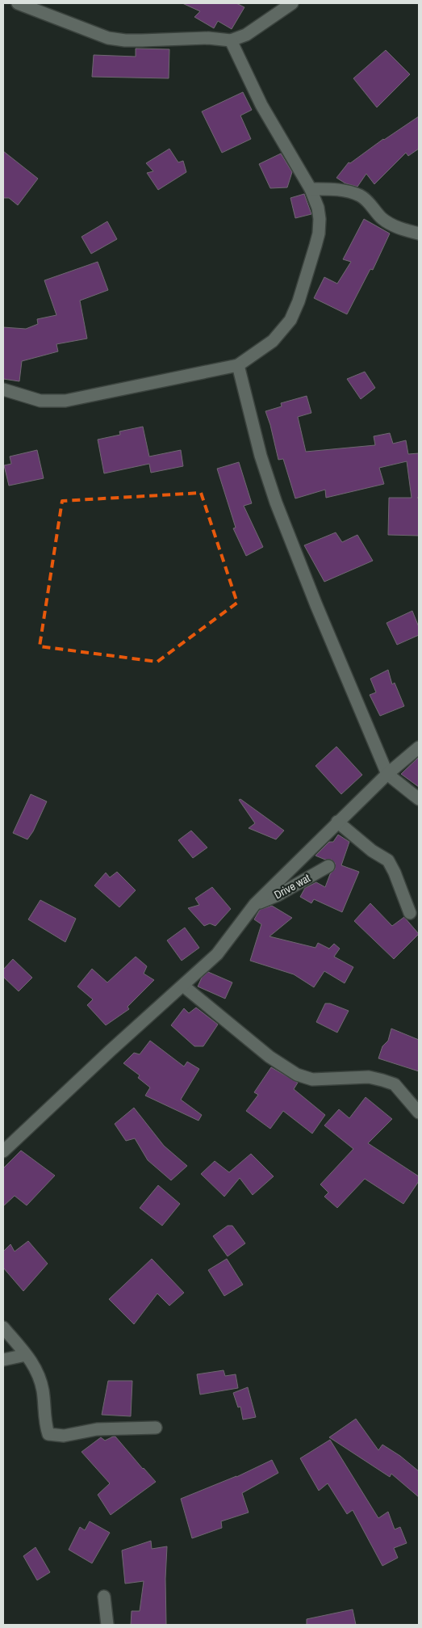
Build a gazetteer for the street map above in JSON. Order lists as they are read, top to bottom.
{
  "streets": {
    "street": ["Drive wat"]
  }
}
